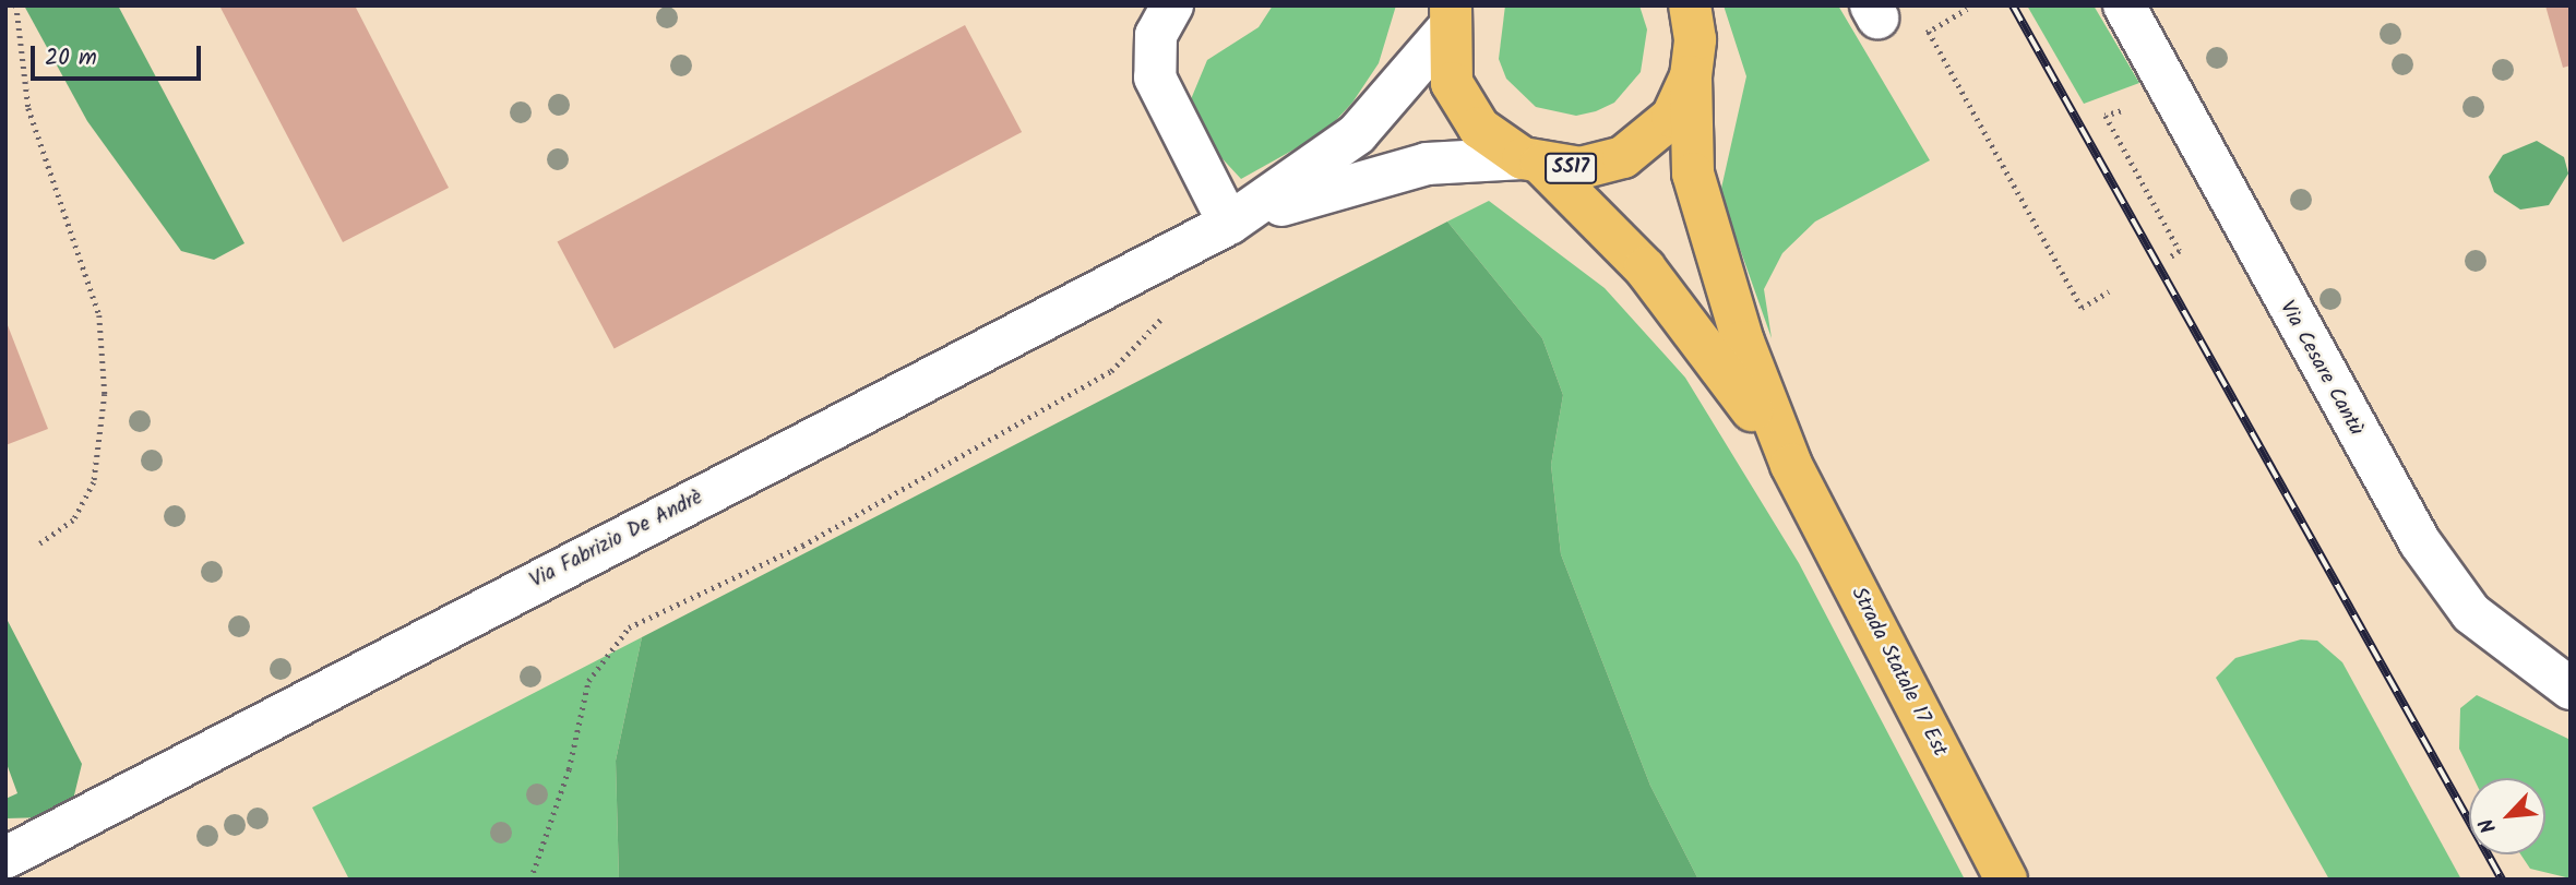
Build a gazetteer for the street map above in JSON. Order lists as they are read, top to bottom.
{
  "streets": {
    "main road": ["SS17", "Strada Statale 17 Est"],
    "street": ["Via Cesare Cantù", "Via Fabrizio De Andrè"]
  },
  "crossings": [
    ["SS17", "Via Fabrizio De Andrè"],
    ["SS17", "Strada Statale 17 Est"],
    ["Via Fabrizio De Andrè", "Strada Statale 17 Est"]
  ],
  "scale_bar": "20 m",
  "north": "bottom left"
}
